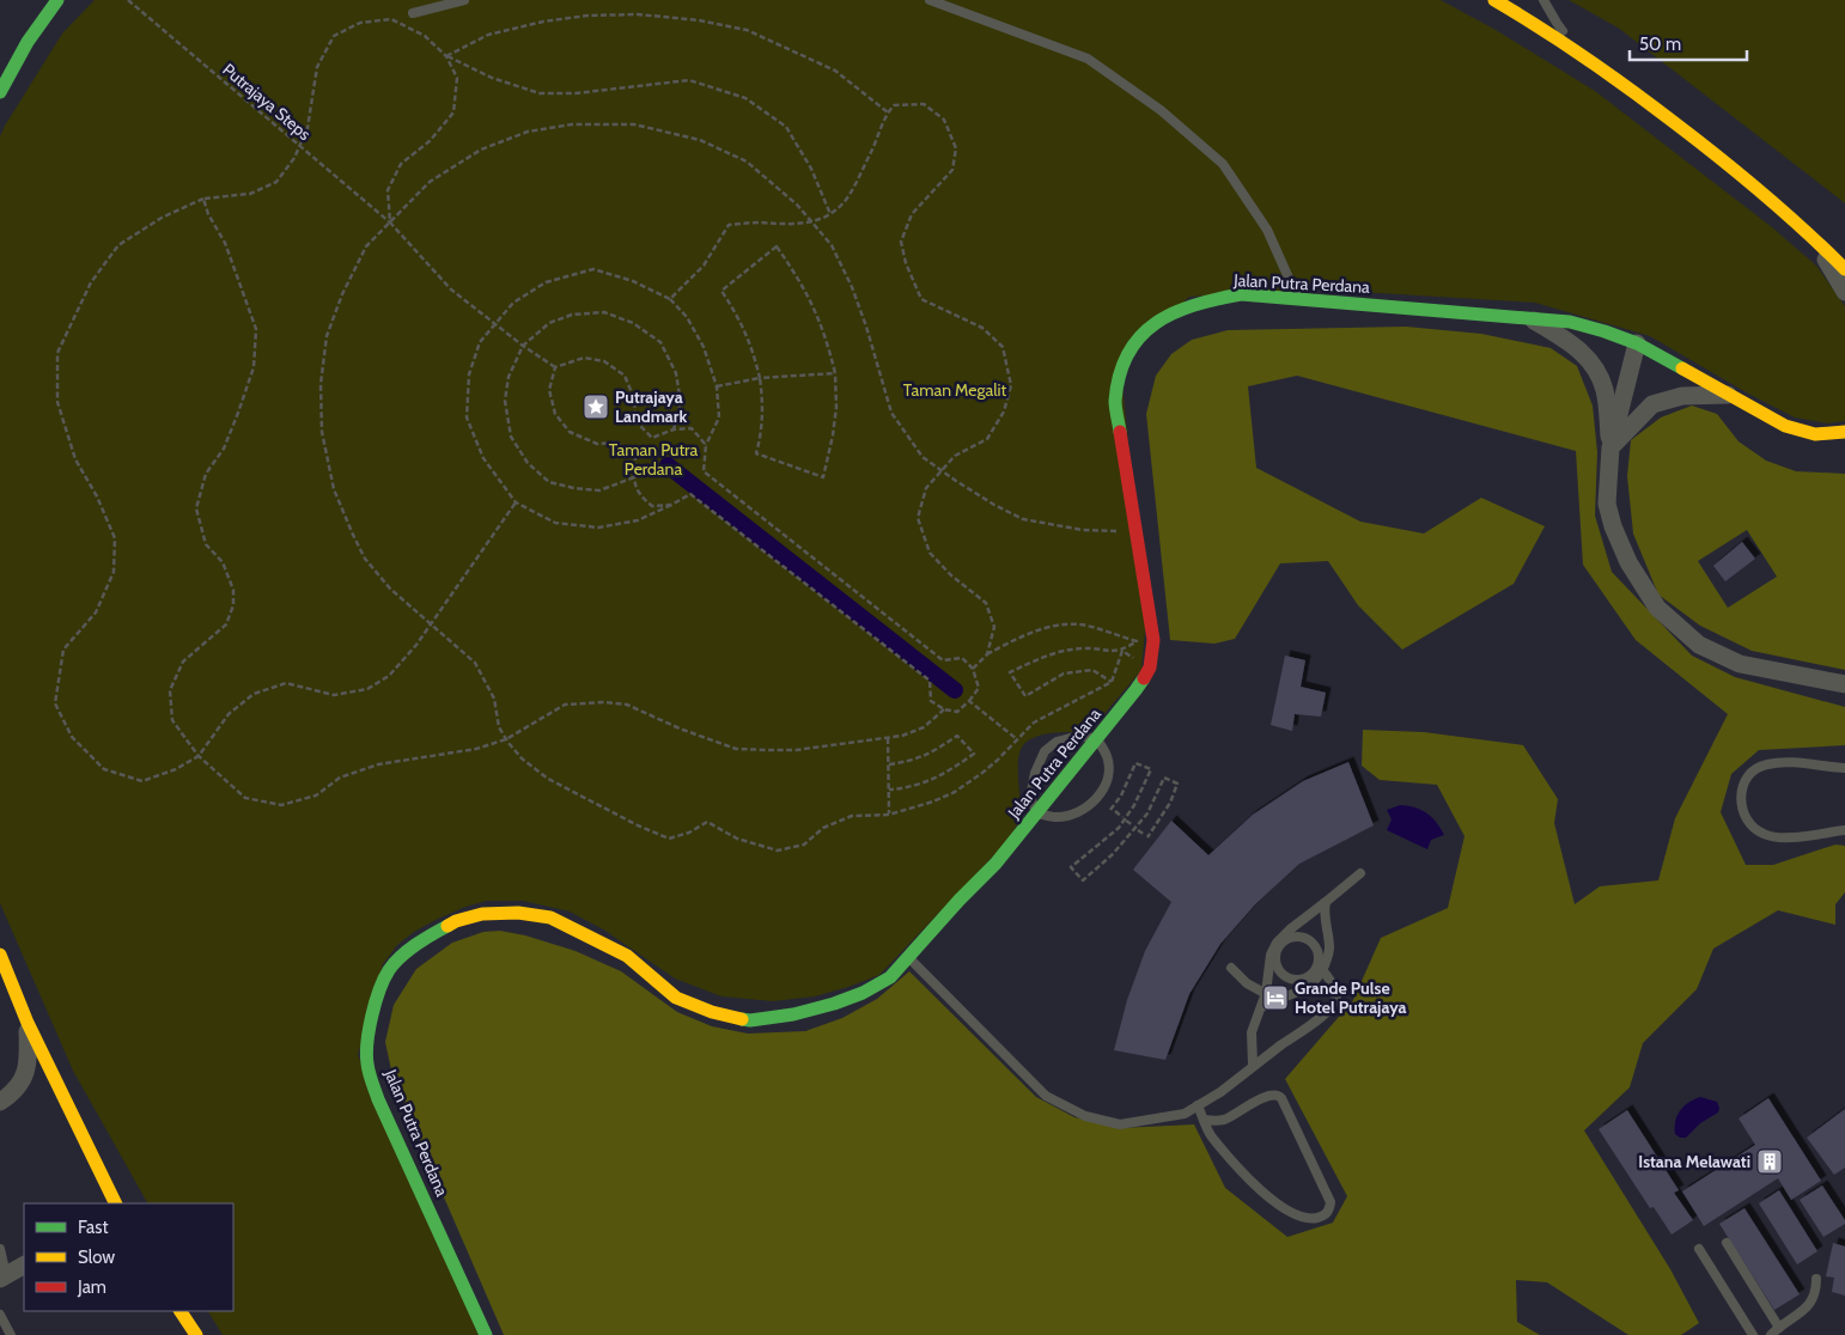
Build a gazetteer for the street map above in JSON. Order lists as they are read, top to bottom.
{
  "streets": {
    "street": ["Jalan Putra Perdana"],
    "path": ["Putrajaya Steps"]
  },
  "parks": ["Taman Megalit", "Taman Putra Perdana"],
  "places": {
    "place": ["Putrajaya Landmark"],
    "hotel": ["Grande Pulse Hotel Putrajaya"],
    "building": ["Istana Melawati"]
  },
  "legend": ["Fast", "Slow", "Jam"],
  "scale_bar": "50 m"
}
